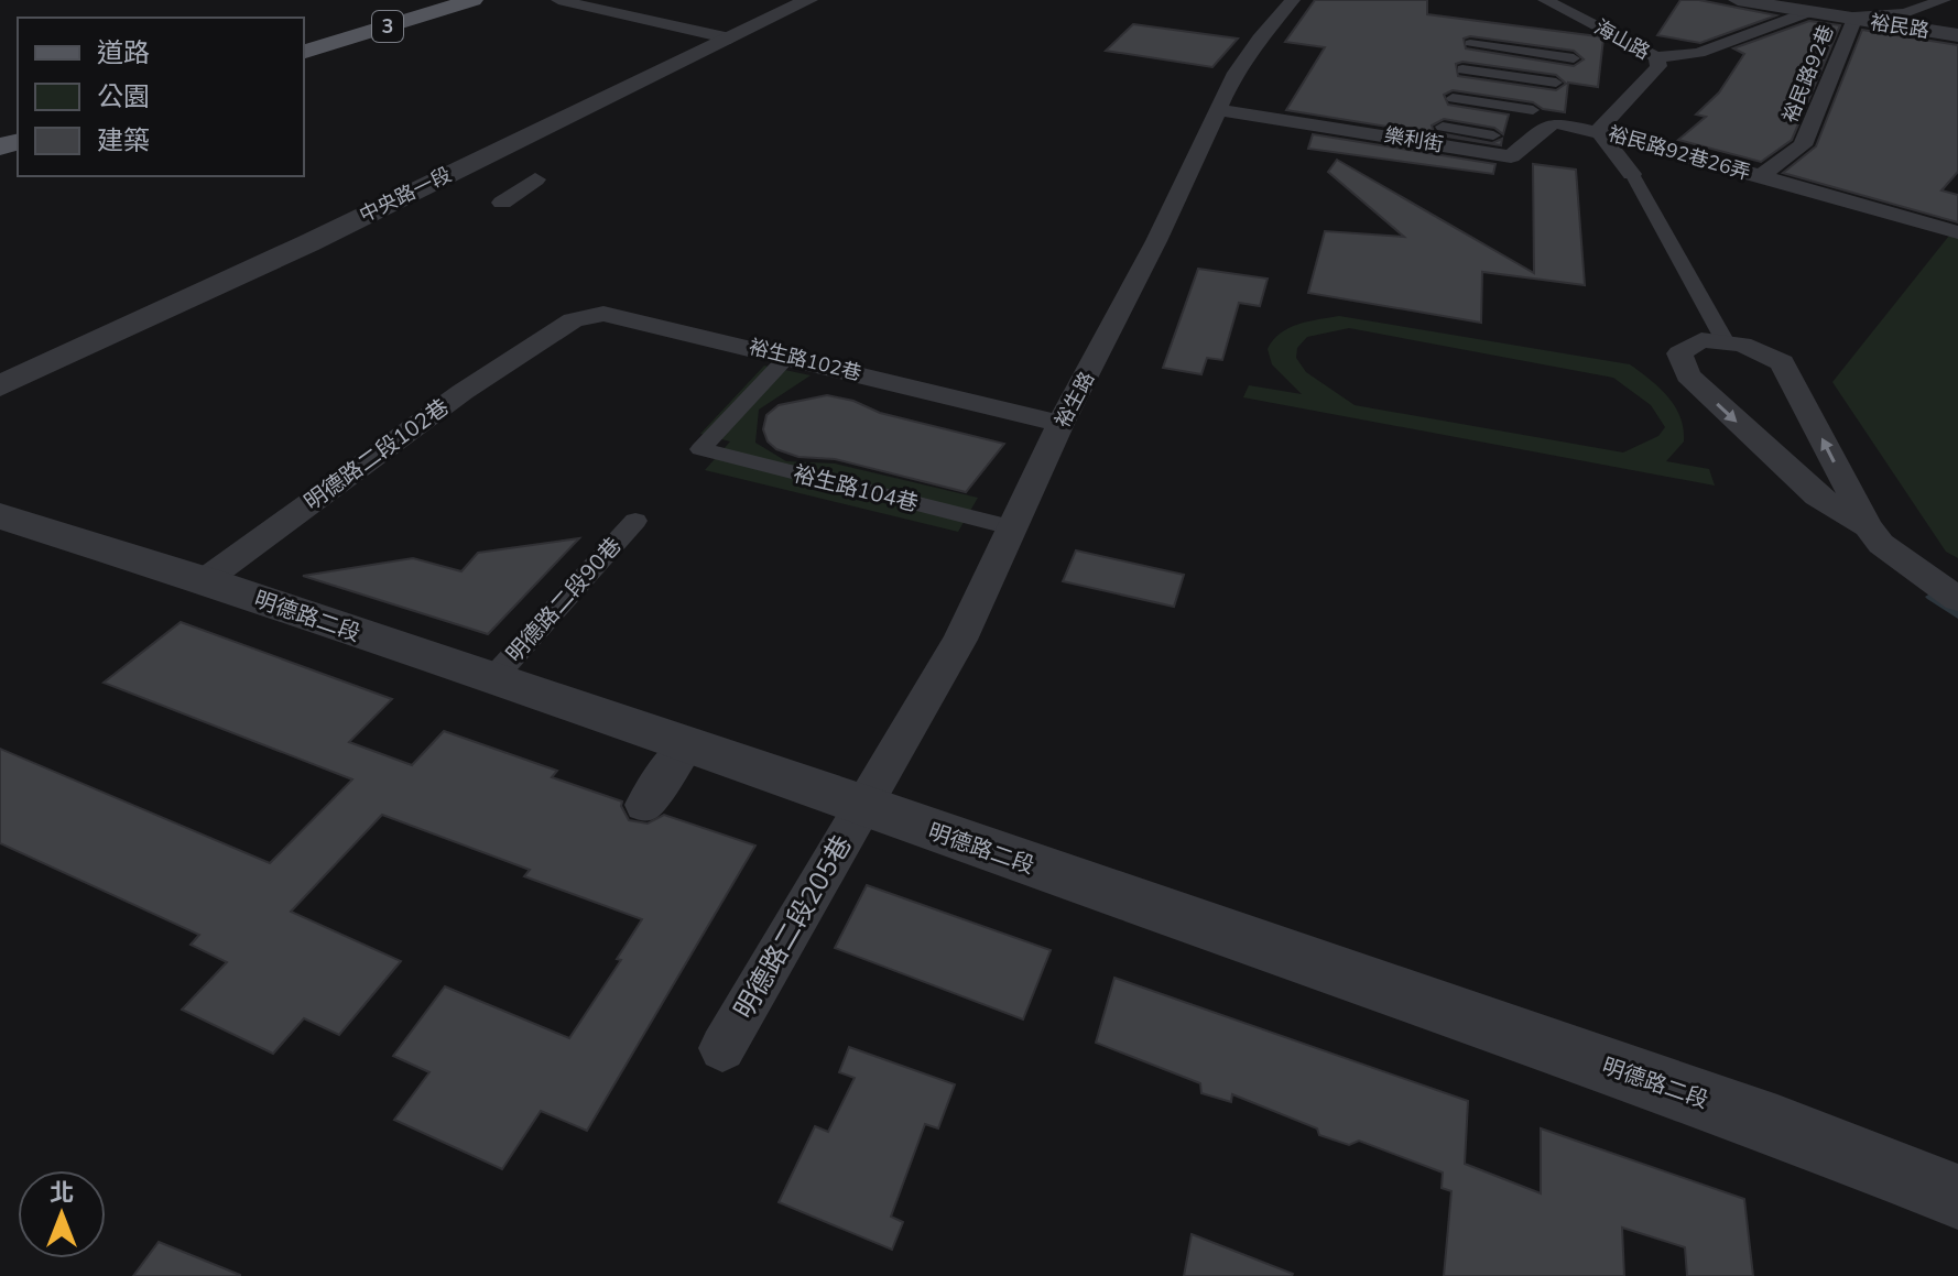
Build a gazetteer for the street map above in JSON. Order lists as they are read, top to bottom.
{
  "streets": {
    "main road": ["3"],
    "street": [
      "裕民路",
      "海山路",
      "裕民路92巷",
      "樂利街",
      "裕民路92巷26弄",
      "中央路一段",
      "裕生路102巷",
      "裕生路",
      "明德路二段102巷",
      "裕生路104巷",
      "明德路二段90巷",
      "明德路二段",
      "明德路二段205巷"
    ]
  },
  "crossings": [
    ["裕民路", "裕民路92巷"],
    ["海山路", "樂利街"],
    ["海山路", "裕民路92巷26弄"],
    ["裕民路92巷", "裕民路92巷26弄"],
    ["樂利街", "裕民路92巷26弄"],
    ["樂利街", "裕生路"],
    ["裕生路102巷", "裕生路"],
    ["裕生路102巷", "明德路二段102巷"],
    ["裕生路102巷", "裕生路104巷"],
    ["裕生路", "裕生路104巷"],
    ["裕生路", "明德路二段"],
    ["裕生路", "明德路二段205巷"],
    ["明德路二段102巷", "明德路二段"],
    ["明德路二段90巷", "明德路二段"],
    ["明德路二段", "明德路二段205巷"]
  ],
  "legend": ["道路", "公園", "建築"],
  "north": "top"
}
